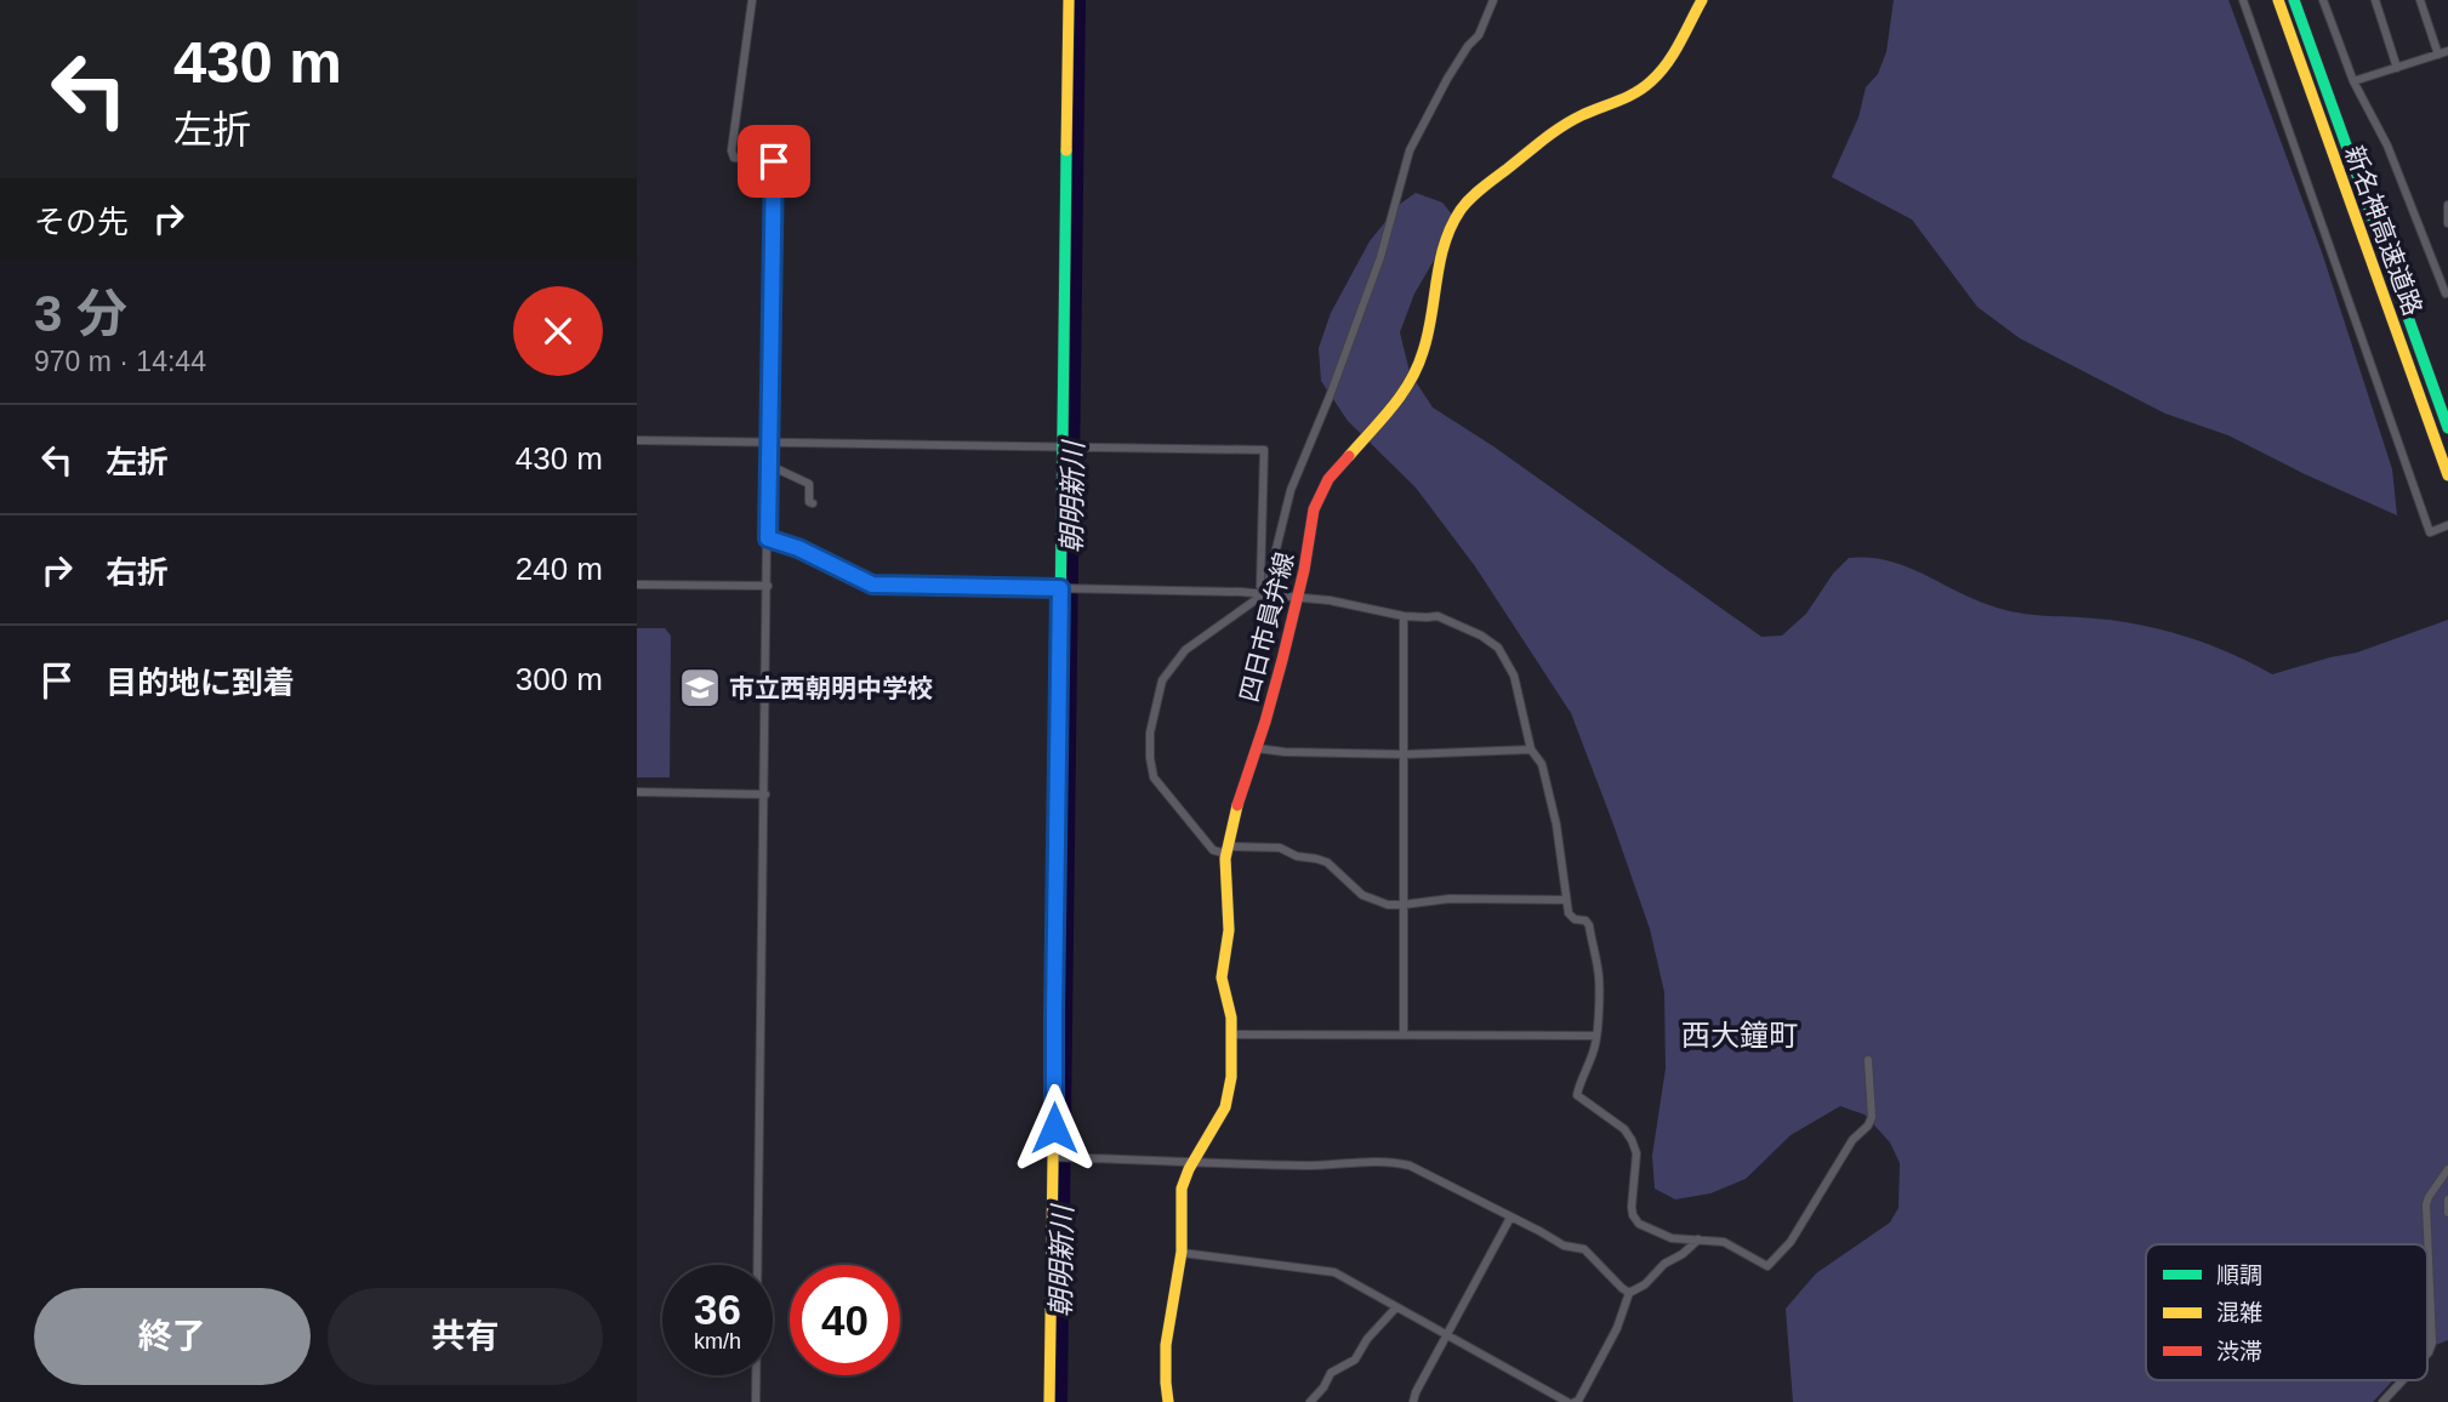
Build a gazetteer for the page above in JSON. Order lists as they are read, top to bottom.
{
  "streets": {
    "main road": ["新名神高速道路", "四日市員弁線"]
  },
  "districts": ["西大鐘町"],
  "water": ["朝明新川"],
  "places": {
    "school or university": ["市立西朝明中学校"]
  },
  "legend": ["順調", "混雑", "渋滞"],
  "page": {
    "turn": ["430 m", "左折"],
    "then": "その先",
    "heading": ["3 分", "970 m · 14:44"],
    "list": [
      {
        "name": "左折",
        "value": "430 m"
      },
      {
        "name": "右折",
        "value": "240 m"
      },
      {
        "name": "目的地に到着",
        "value": "300 m"
      }
    ],
    "speed": "36 km/h",
    "limit": "40",
    "buttons": ["終了", "共有"]
  }
}
